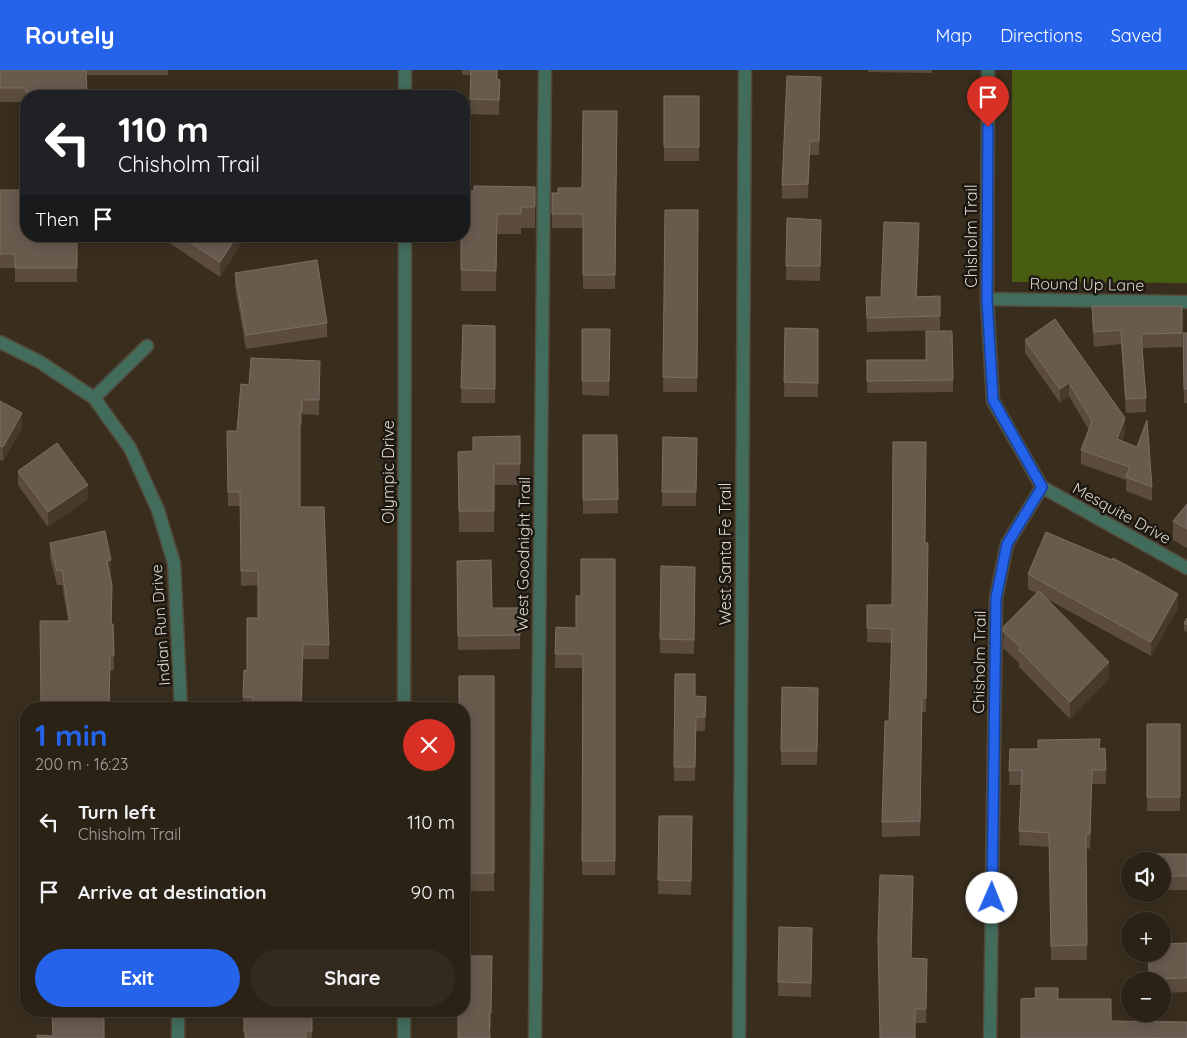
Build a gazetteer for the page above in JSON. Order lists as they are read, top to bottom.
{
  "streets": {
    "street": [
      "Chisholm Trail",
      "Round Up Lane",
      "Olympic Drive",
      "Mesquite Drive",
      "West Goodnight Trail",
      "West Santa Fe Trail",
      "Indian Run Drive"
    ]
  },
  "crossings": [
    ["Chisholm Trail", "Round Up Lane"],
    ["Chisholm Trail", "Mesquite Drive"]
  ],
  "page": {
    "header": "Routely",
    "nav": ["Map", "Directions", "Saved"],
    "turn": ["110 m", "Chisholm Trail"],
    "then": "Then",
    "heading": ["1 min", "200 m · 16:23"],
    "list": [
      {
        "name": "Turn left",
        "note": "Chisholm Trail",
        "value": "110 m"
      },
      {
        "name": "Arrive at destination",
        "value": "90 m"
      }
    ],
    "map_buttons": ["+", "−"],
    "buttons": ["Exit", "Share"]
  }
}
